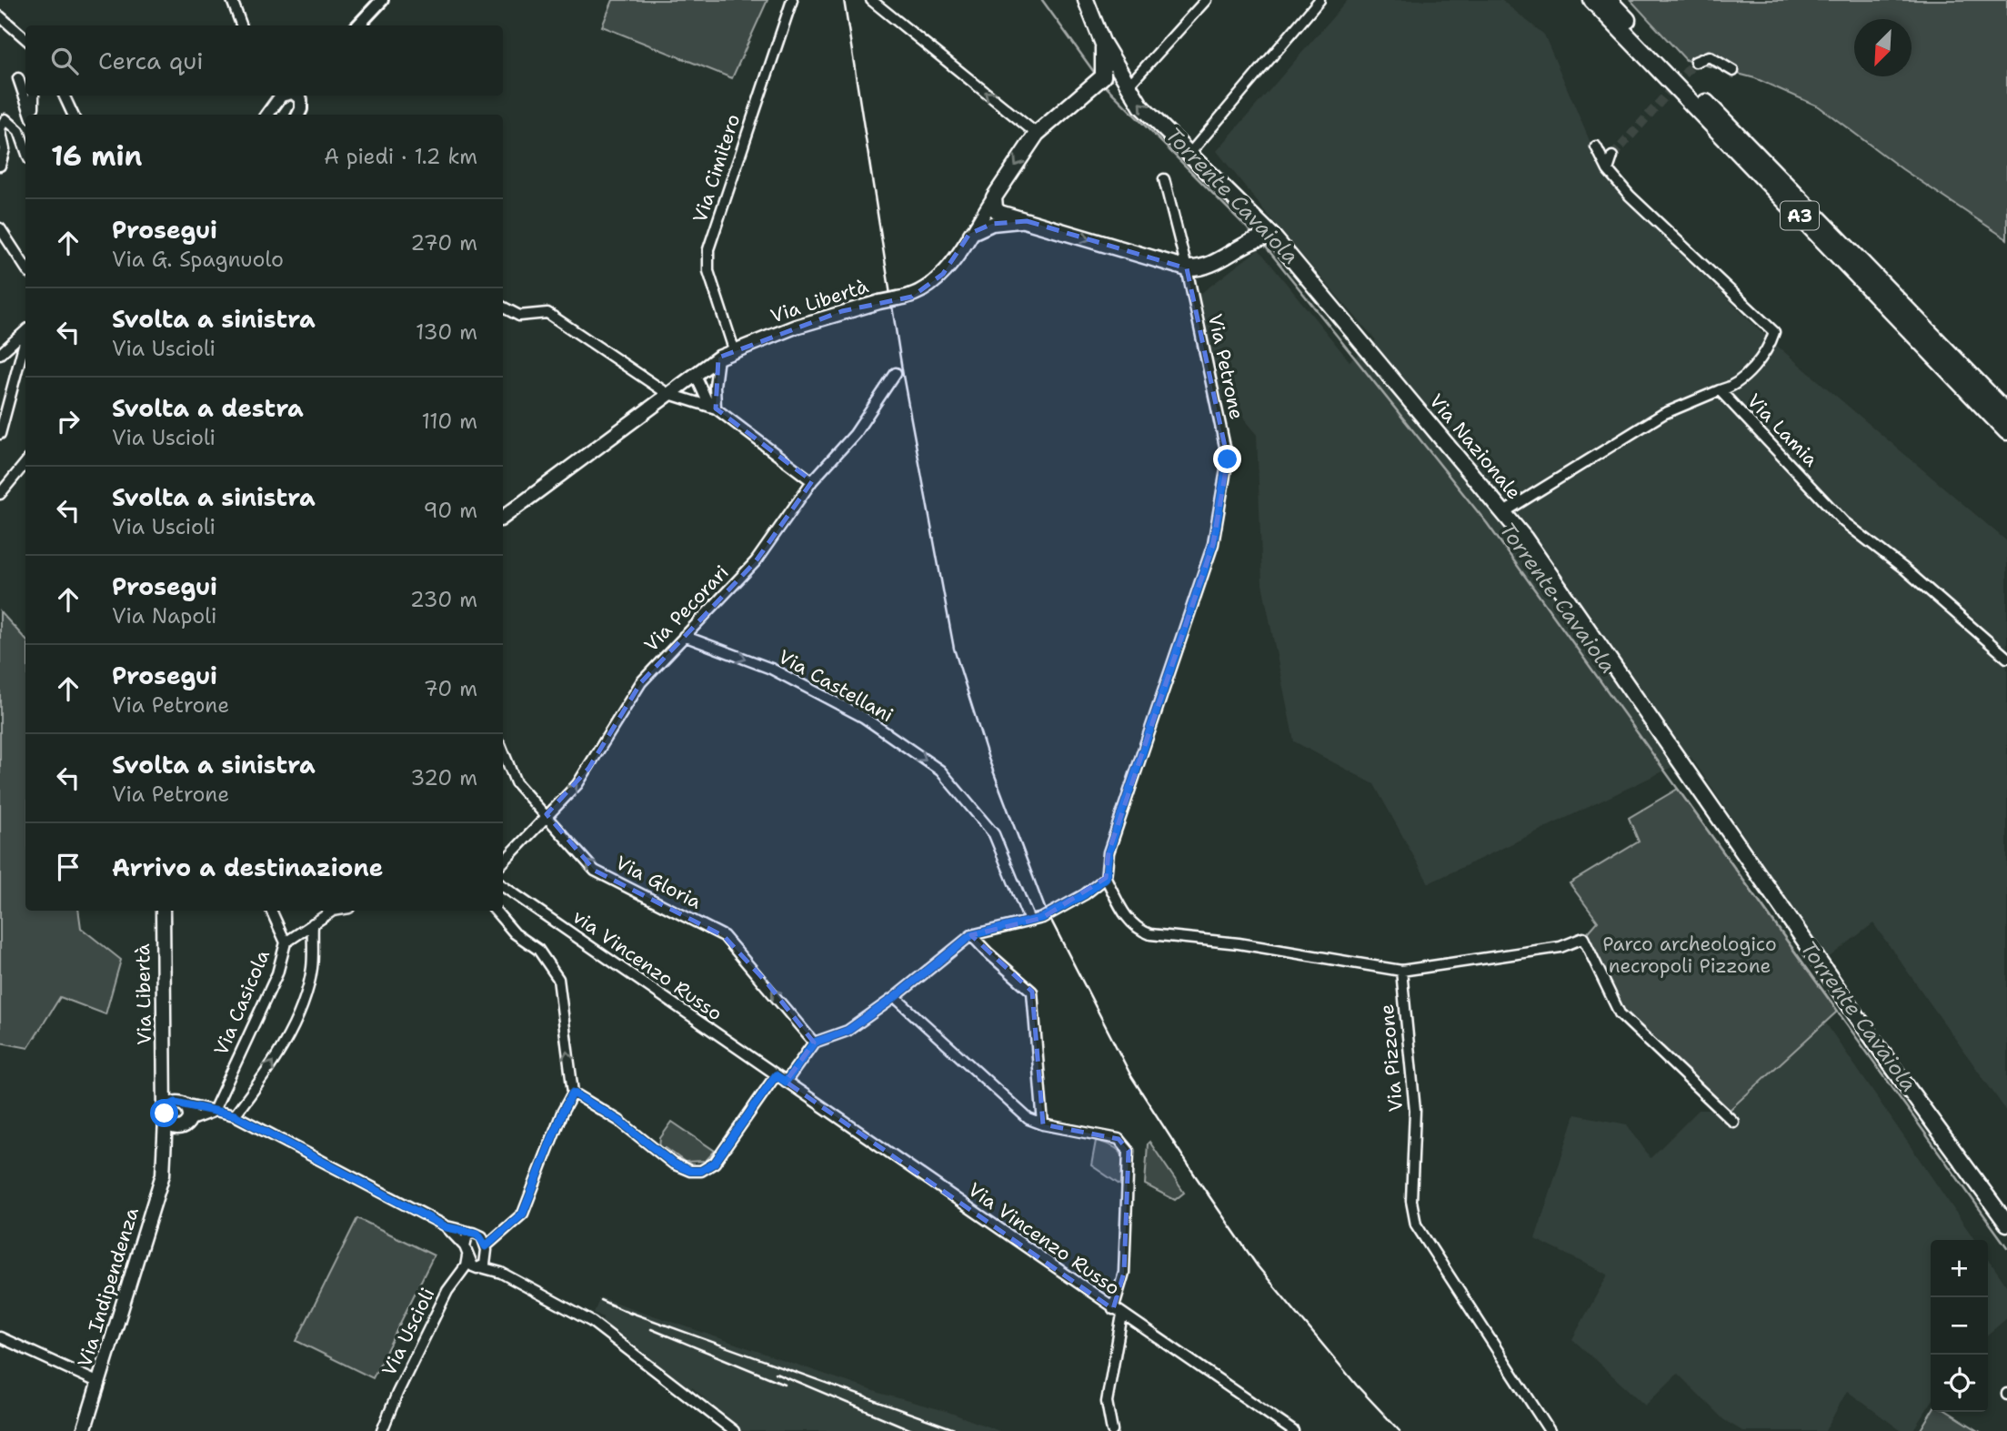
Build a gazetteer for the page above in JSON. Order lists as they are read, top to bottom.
{
  "streets": {
    "highway": ["A3"],
    "main road": ["Via Libertà", "Via Nazionale", "Via Indipendenza"],
    "street": [
      "Via Cimitero",
      "Via Petrone",
      "Via Lamia",
      "Via Pecorari",
      "Via Castellani",
      "Via Gloria",
      "via Vincenzo Russo",
      "Via Casicola",
      "Via Pizzone",
      "Via Vincenzo Russo",
      "Via Uscioli"
    ]
  },
  "crossings": [
    ["Via Cimitero", "Via Libertà"],
    ["Via Libertà", "Via Indipendenza"],
    ["Via Lamia", "Via Nazionale"],
    ["Via Pecorari", "Via Castellani"],
    ["Via Pecorari", "Via Gloria"],
    ["via Vincenzo Russo", "Via Vincenzo Russo"]
  ],
  "one_way": ["Via Pecorari", "Via Castellani", "Via Gloria"],
  "water": ["Torrente Cavaiola"],
  "parks": ["Parco archeologico necropoli Pizzone"],
  "north": "bottom left",
  "page": {
    "search": "Cerca qui",
    "heading": ["16 min", "A piedi · 1.2 km"],
    "list": [
      ["Prosegui", "Via G. Spagnuolo", "270 m"],
      ["Svolta a sinistra", "Via Uscioli", "130 m"],
      ["Svolta a destra", "Via Uscioli", "110 m"],
      ["Svolta a sinistra", "Via Uscioli", "90 m"],
      ["Prosegui", "Via Napoli", "230 m"],
      ["Prosegui", "Via Petrone", "70 m"],
      ["Svolta a sinistra", "Via Petrone", "320 m"],
      "Arrivo a destinazione"
    ],
    "map_buttons": ["+", "−"]
  }
}
